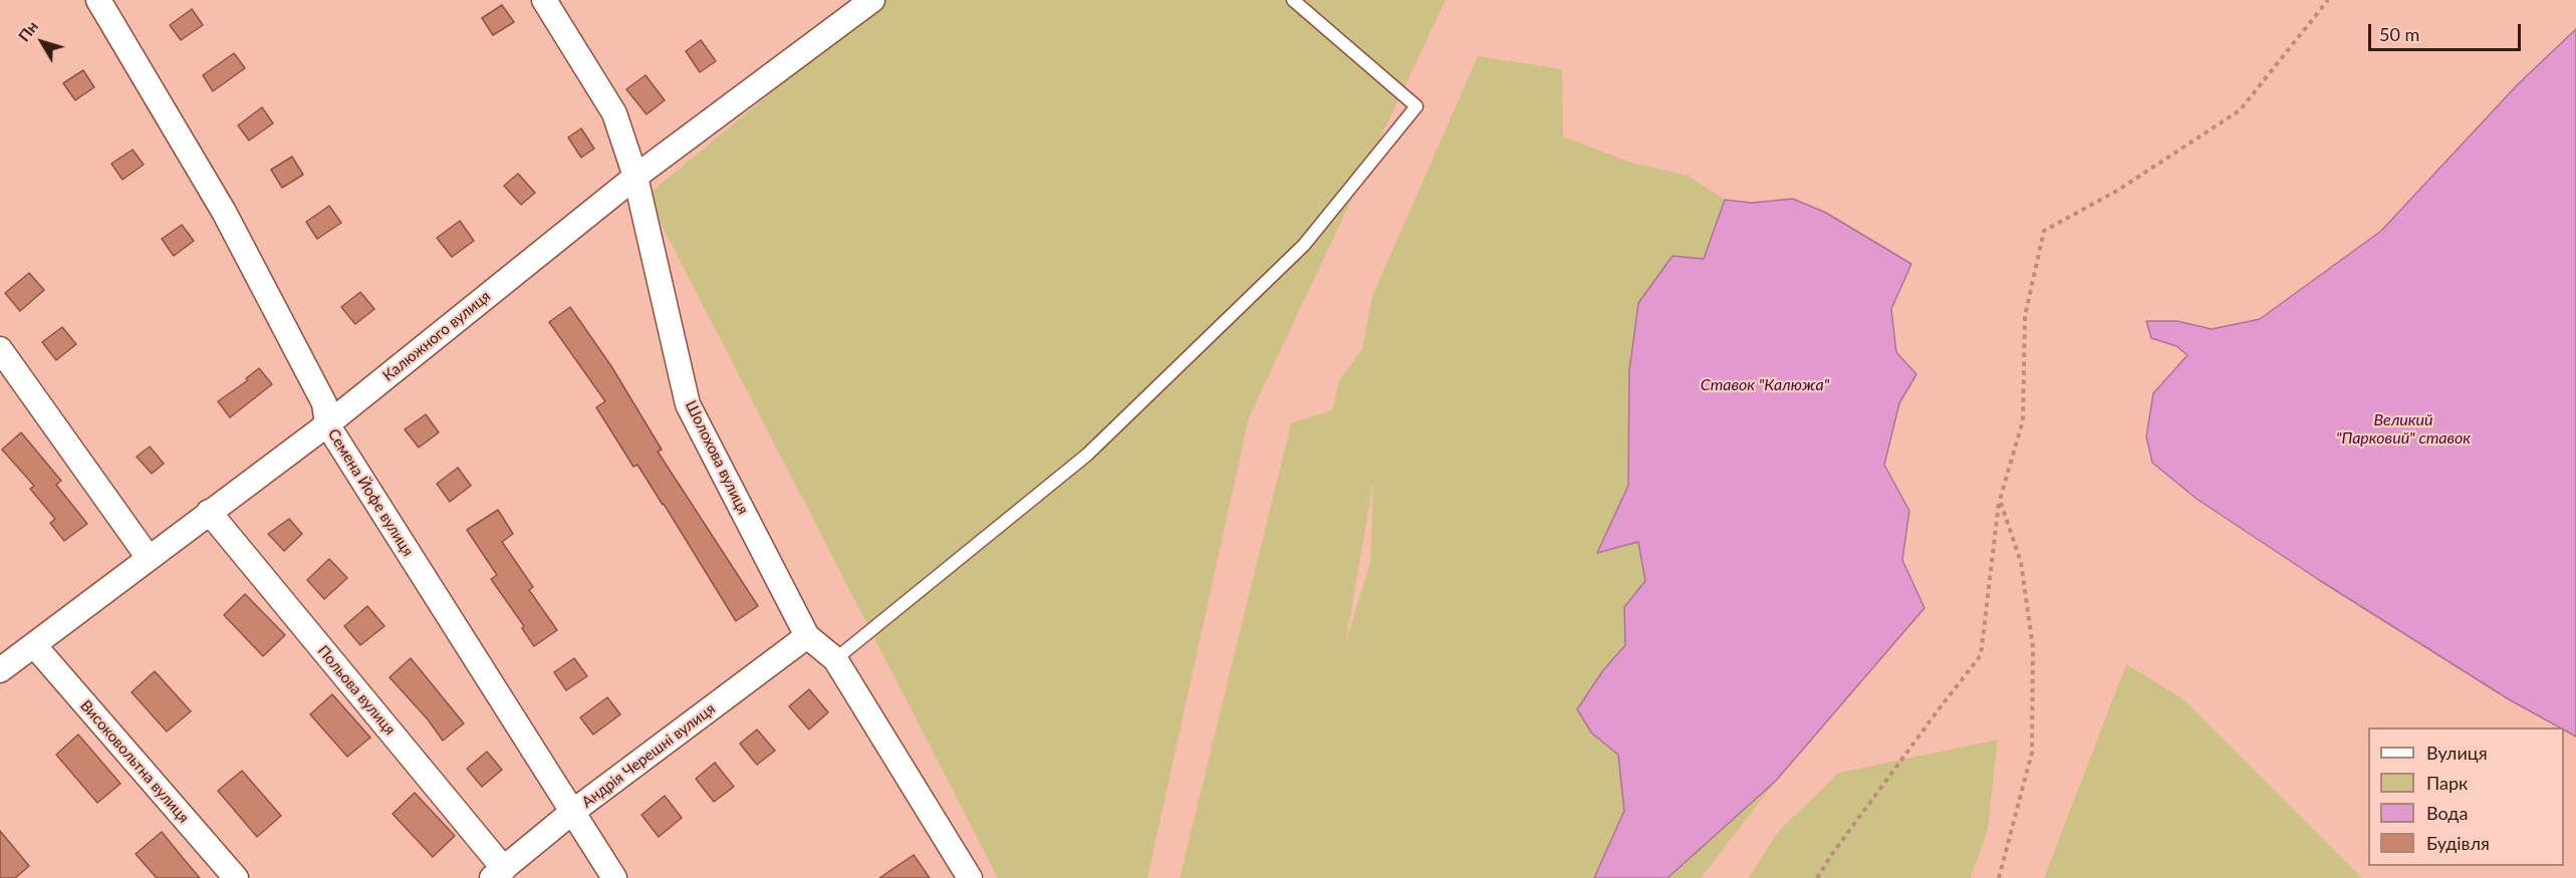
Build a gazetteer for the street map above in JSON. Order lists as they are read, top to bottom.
{
  "streets": {
    "street": [
      "Калюжного вулиця",
      "Шолохова вулиця",
      "Семена Йофе вулиця",
      "Польова вулиця",
      "Андрія Черешні вулиця",
      "Високовольтна вулиця"
    ]
  },
  "crossings": [
    ["Калюжного вулиця", "Шолохова вулиця"],
    ["Калюжного вулиця", "Семена Йофе вулиця"],
    ["Калюжного вулиця", "Польова вулиця"],
    ["Калюжного вулиця", "Високовольтна вулиця"],
    ["Шолохова вулиця", "Андрія Черешні вулиця"],
    ["Семена Йофе вулиця", "Андрія Черешні вулиця"],
    ["Польова вулиця", "Андрія Черешні вулиця"]
  ],
  "water": ["Ставок \"Калюжа\"", "Великий \"Парковий\" ставок"],
  "legend": [
    "Вулиця",
    "Парк",
    "Вода",
    "Будівля"
  ],
  "scale_bar": "50 m",
  "north": "top left"
}
